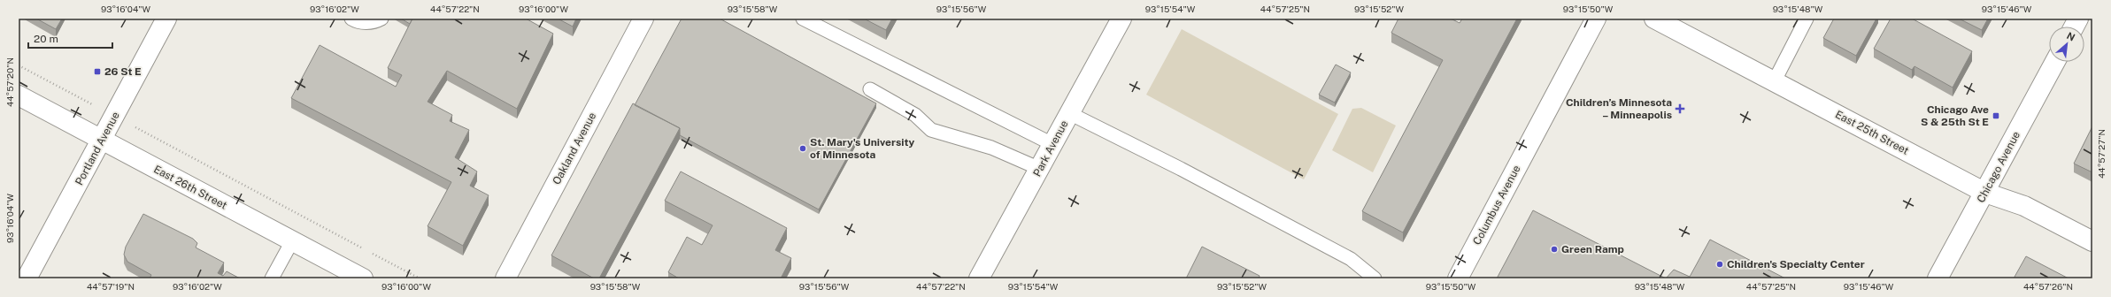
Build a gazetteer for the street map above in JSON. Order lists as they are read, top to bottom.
{
  "streets": {
    "street": [
      "East 25th Street",
      "Portland Avenue",
      "Oakland Avenue",
      "Park Avenue",
      "Chicago Avenue",
      "East 26th Street",
      "Columbus Avenue"
    ]
  },
  "crossings": [
    ["East 25th Street", "Chicago Avenue"],
    ["Portland Avenue", "East 26th Street"]
  ],
  "places": {
    "transit": ["26 St E", "Chicago Ave S & 25th St E"],
    "health": ["Children’s Minnesota – Minneapolis"],
    "other": ["St. Mary's University of Minnesota", "Green Ramp", "Children's Specialty Center"]
  },
  "scale_bar": "20 m",
  "north": "top right",
  "coordinates": [
    "93°16'04\"W",
    "93°16'02\"W",
    "44°57'22\"N",
    "93°16'00\"W",
    "93°15'58\"W",
    "93°15'56\"W",
    "93°15'54\"W",
    "44°57'25\"N",
    "93°15'52\"W",
    "93°15'50\"W",
    "93°15'48\"W",
    "93°15'46\"W",
    "44°57'20\"N",
    "44°57'27\"N",
    "44°57'19\"N",
    "44°57'26\"N"
  ]
}
